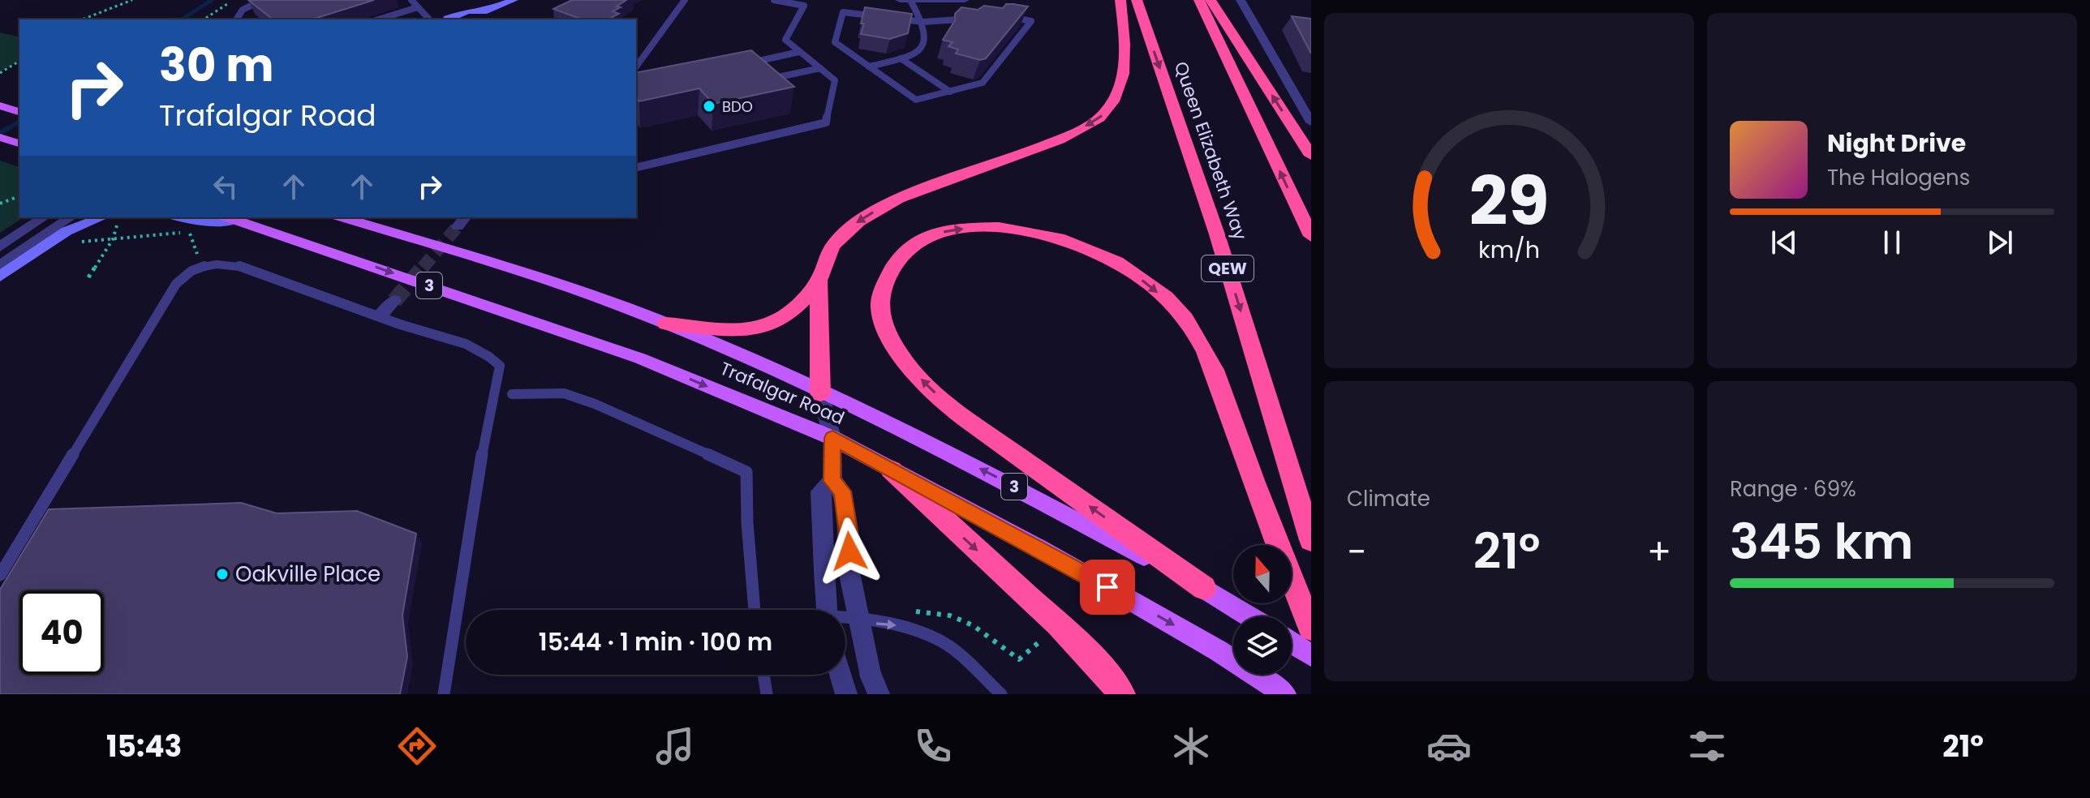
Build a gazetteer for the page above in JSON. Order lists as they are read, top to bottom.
{
  "streets": {
    "highway": ["Queen Elizabeth Way", "QEW"],
    "main road": ["3", "Trafalgar Road"]
  },
  "places": ["BDO", "Oakville Place"],
  "north": "top",
  "page": {
    "turn": ["30 m", "Trafalgar Road"],
    "song": ["Night Drive", "The Halogens"],
    "tile": [
      "Climate",
      ["Range · 69%", "345 km"]
    ],
    "heat": ["−", "21°", "+"],
    "limit": "40",
    "trip": "15:44 · 1 min · 100 m",
    "tabs": ["15:43", "21°"],
    "gauge": ["29", "km/h"]
  }
}
